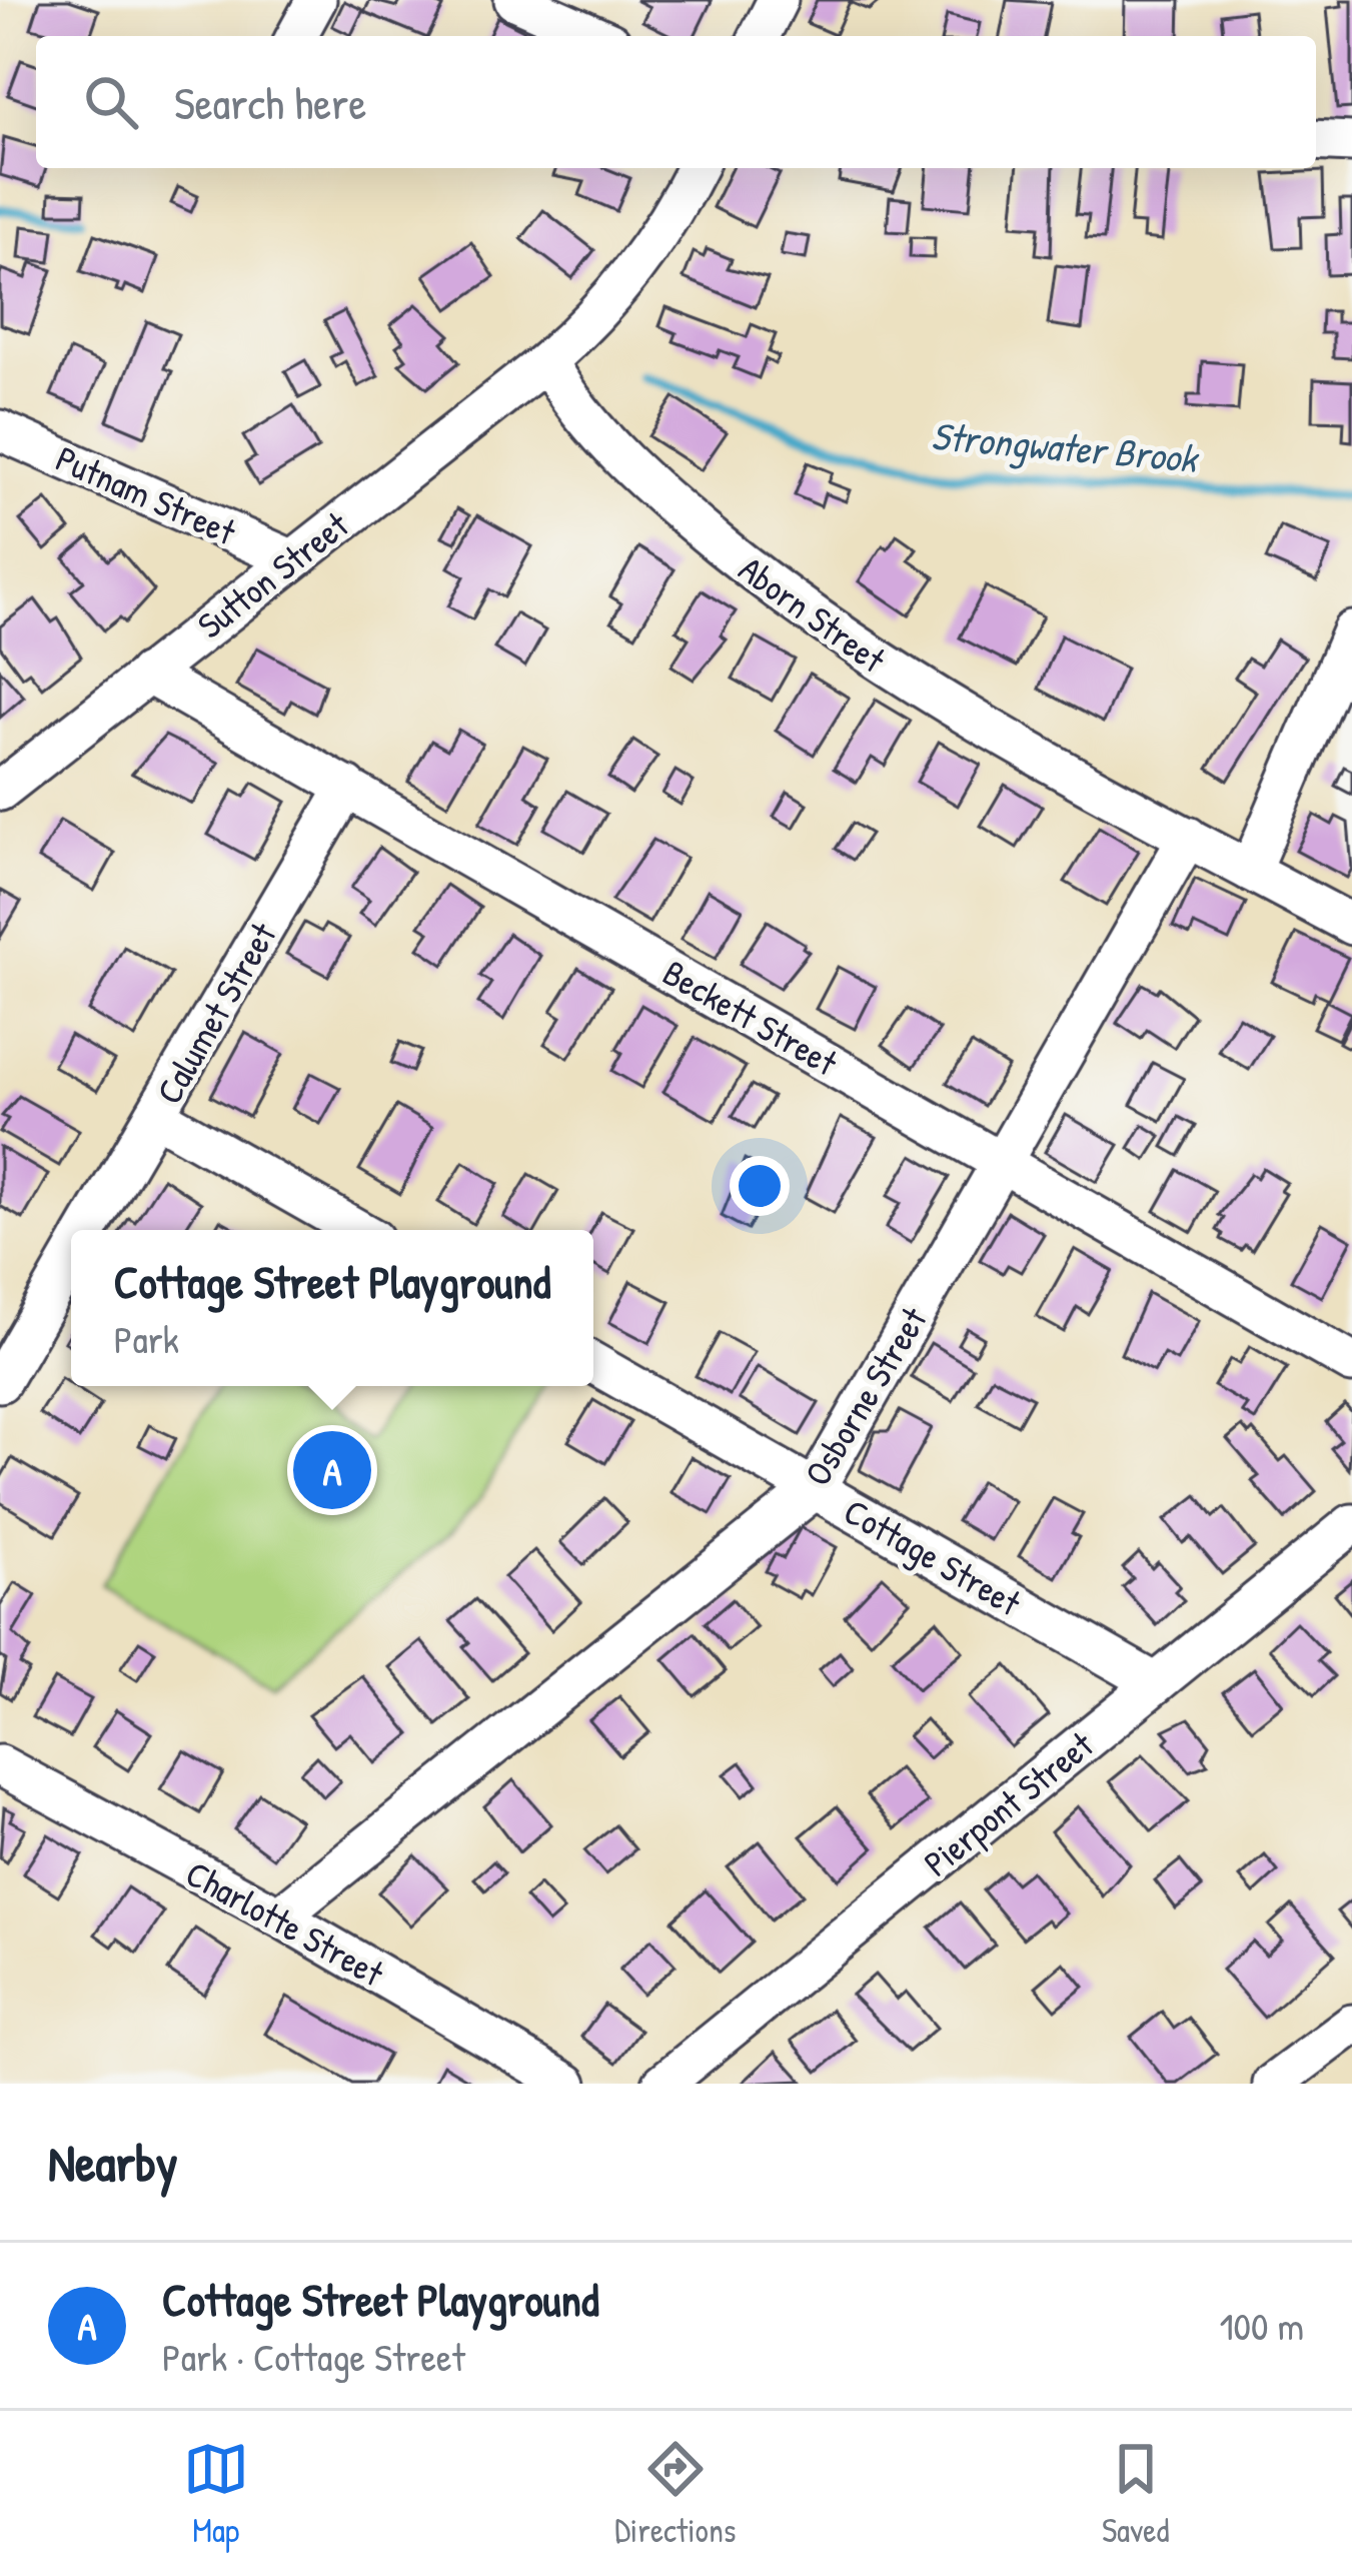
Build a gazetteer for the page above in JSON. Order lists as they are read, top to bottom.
{
  "streets": {
    "street": [
      "Putnam Street",
      "Sutton Street",
      "Aborn Street",
      "Calumet Street",
      "Beckett Street",
      "Osborne Street",
      "Cottage Street",
      "Pierpont Street",
      "Charlotte Street"
    ]
  },
  "crossings": [
    ["Putnam Street", "Sutton Street"],
    ["Sutton Street", "Aborn Street"],
    ["Sutton Street", "Beckett Street"],
    ["Aborn Street", "Osborne Street"],
    ["Calumet Street", "Beckett Street"],
    ["Beckett Street", "Osborne Street"],
    ["Osborne Street", "Cottage Street"],
    ["Osborne Street", "Charlotte Street"],
    ["Cottage Street", "Pierpont Street"]
  ],
  "water": ["Strongwater Brook"],
  "page": {
    "search": "Search here",
    "popup": ["Cottage Street Playground", "Park"],
    "pins": "A",
    "heading": "Nearby",
    "list": [
      {
        "mark": "A",
        "name": "Cottage Street Playground",
        "note": "Park · Cottage Street",
        "value": "100 m"
      }
    ],
    "nav": ["Map", "Directions", "Saved"]
  }
}
